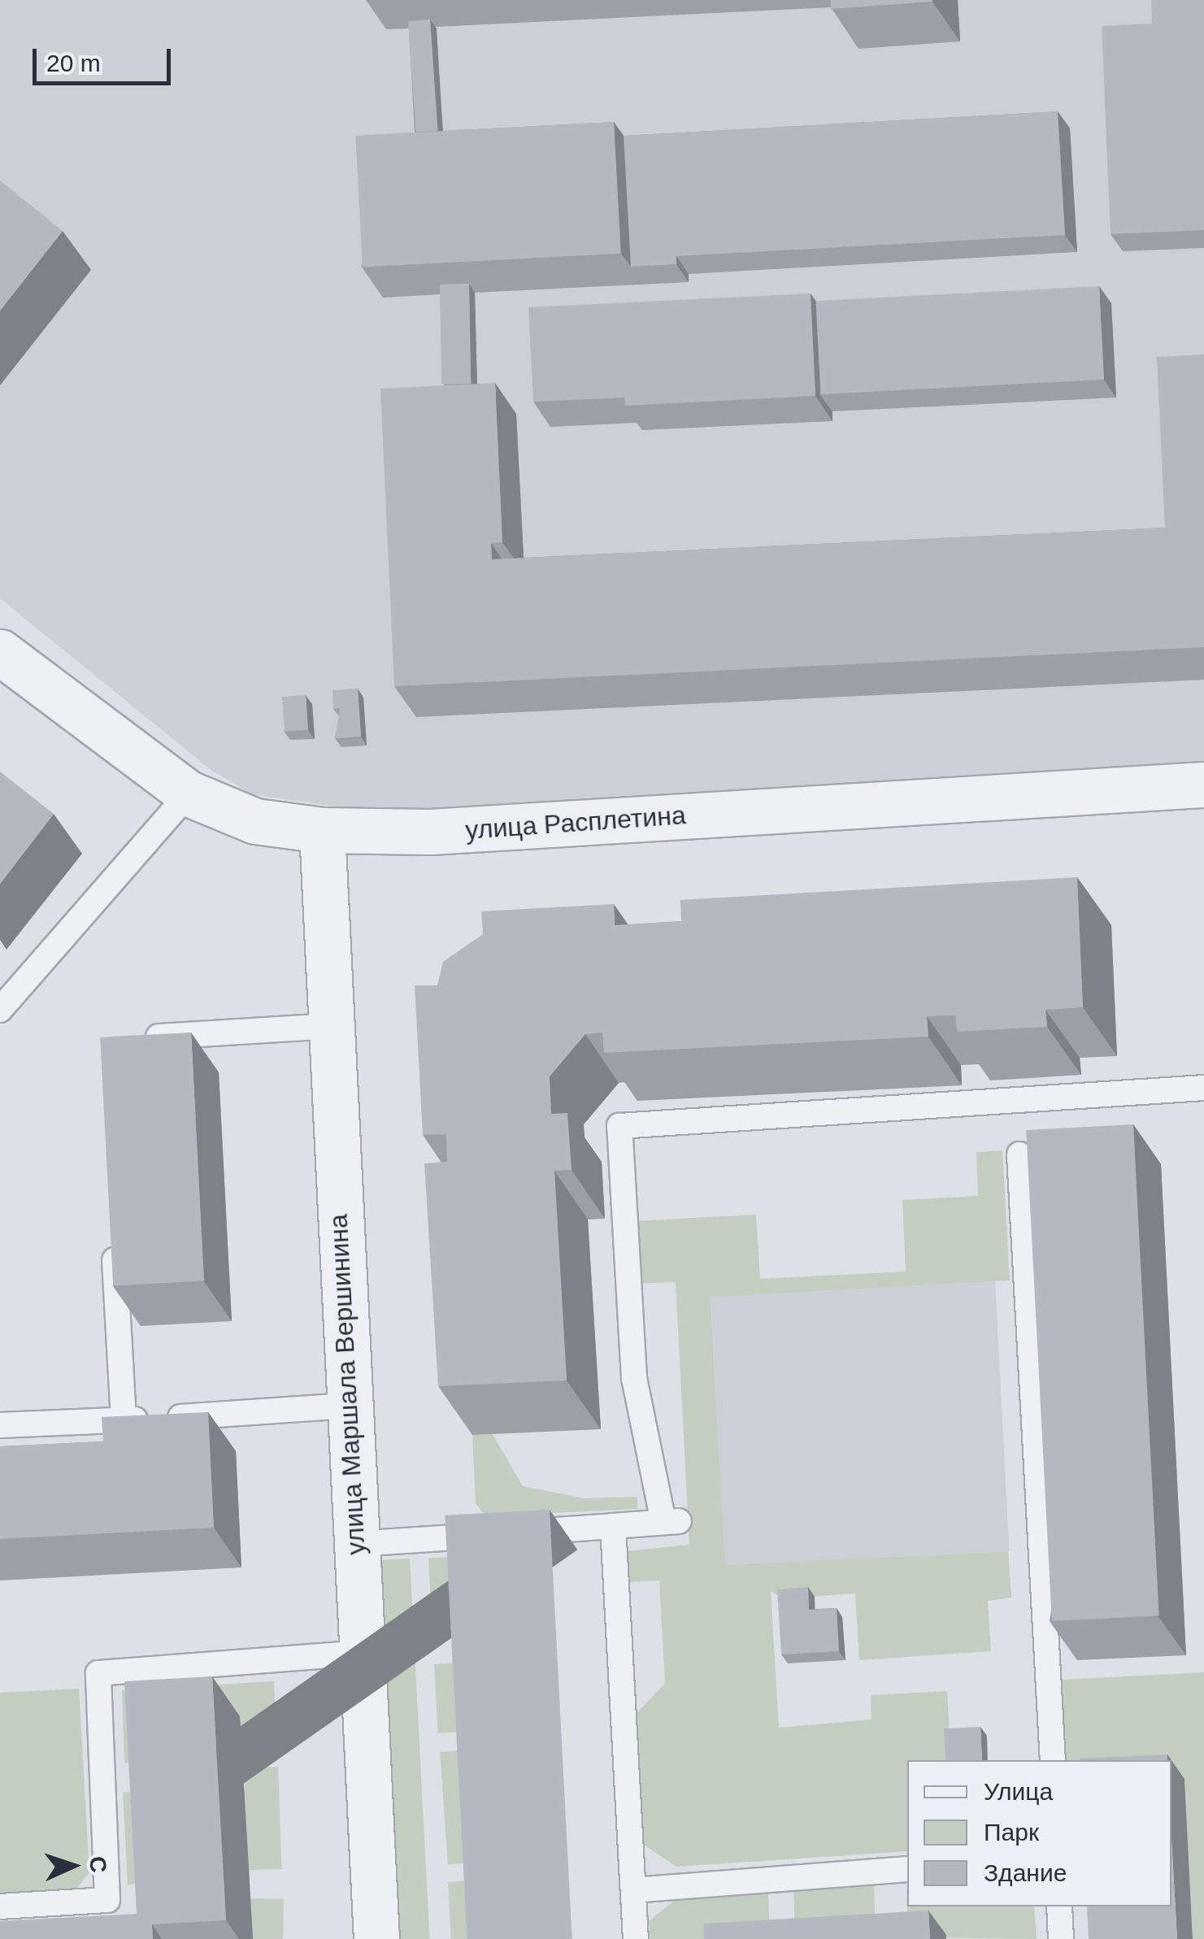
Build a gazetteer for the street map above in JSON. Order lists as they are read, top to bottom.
{
  "streets": {
    "street": ["улица Расплетина", "улица Маршала Вершинина"]
  },
  "crossings": [
    ["улица Расплетина", "улица Маршала Вершинина"]
  ],
  "legend": ["Улица", "Парк", "Здание"],
  "scale_bar": "20 m",
  "north": "right"
}
